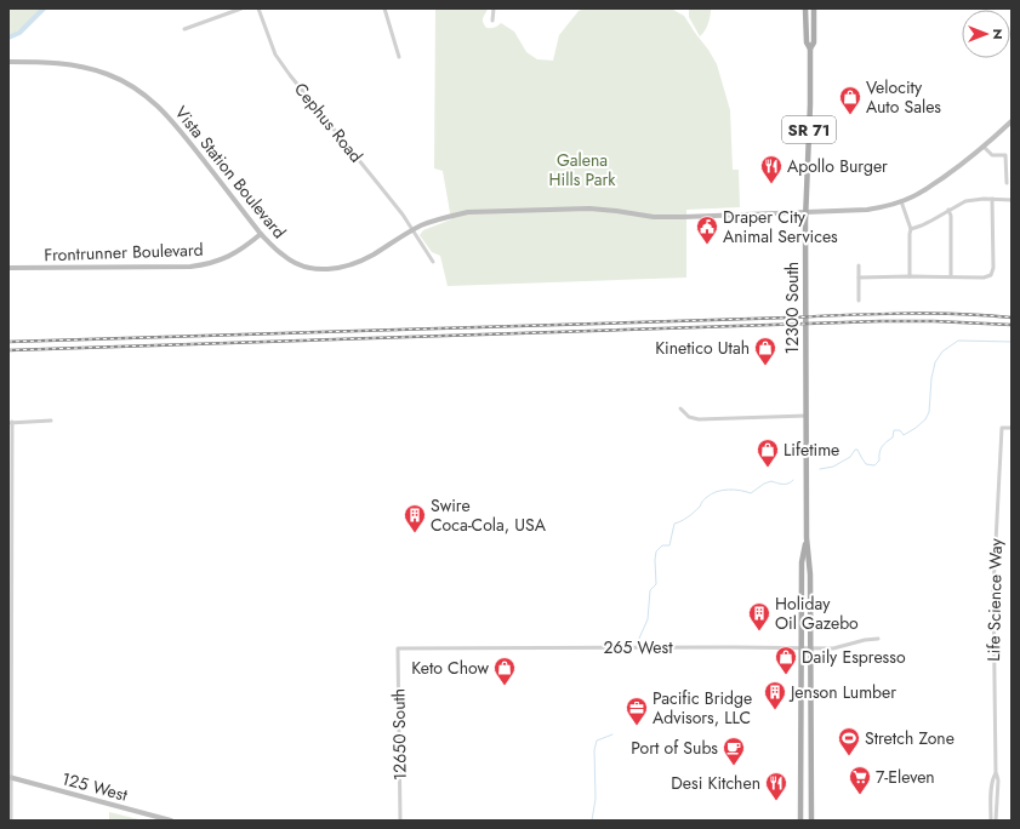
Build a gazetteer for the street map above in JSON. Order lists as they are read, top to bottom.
{
  "streets": {
    "main road": ["SR 71", "12300 South"],
    "street": [
      "Cephus Road",
      "Vista Station Boulevard",
      "Frontrunner Boulevard",
      "Life Science Way",
      "265 West",
      "12650 South",
      "125 West"
    ]
  },
  "crossings": [
    ["Cephus Road", "Vista Station Boulevard"],
    ["Vista Station Boulevard", "Frontrunner Boulevard"],
    ["Vista Station Boulevard", "12300 South"],
    ["12300 South", "265 West"],
    ["265 West", "12650 South"]
  ],
  "parks": ["Galena Hills Park"],
  "places": {
    "shop": [
      "Velocity Auto Sales",
      "Kinetico Utah",
      "Lifetime",
      "Daily Espresso",
      "Keto Chow"
    ],
    "restaurant": ["Apollo Burger", "Desi Kitchen"],
    "public building": ["Draper City Animal Services"],
    "building": ["Swire Coca-Cola, USA", "Holiday Oil Gazebo", "Jenson Lumber"],
    "office": ["Pacific Bridge Advisors, LLC"],
    "sports": ["Stretch Zone"],
    "cafe": ["Port of Subs"],
    "supermarket": ["7-Eleven"]
  },
  "north": "right"
}
